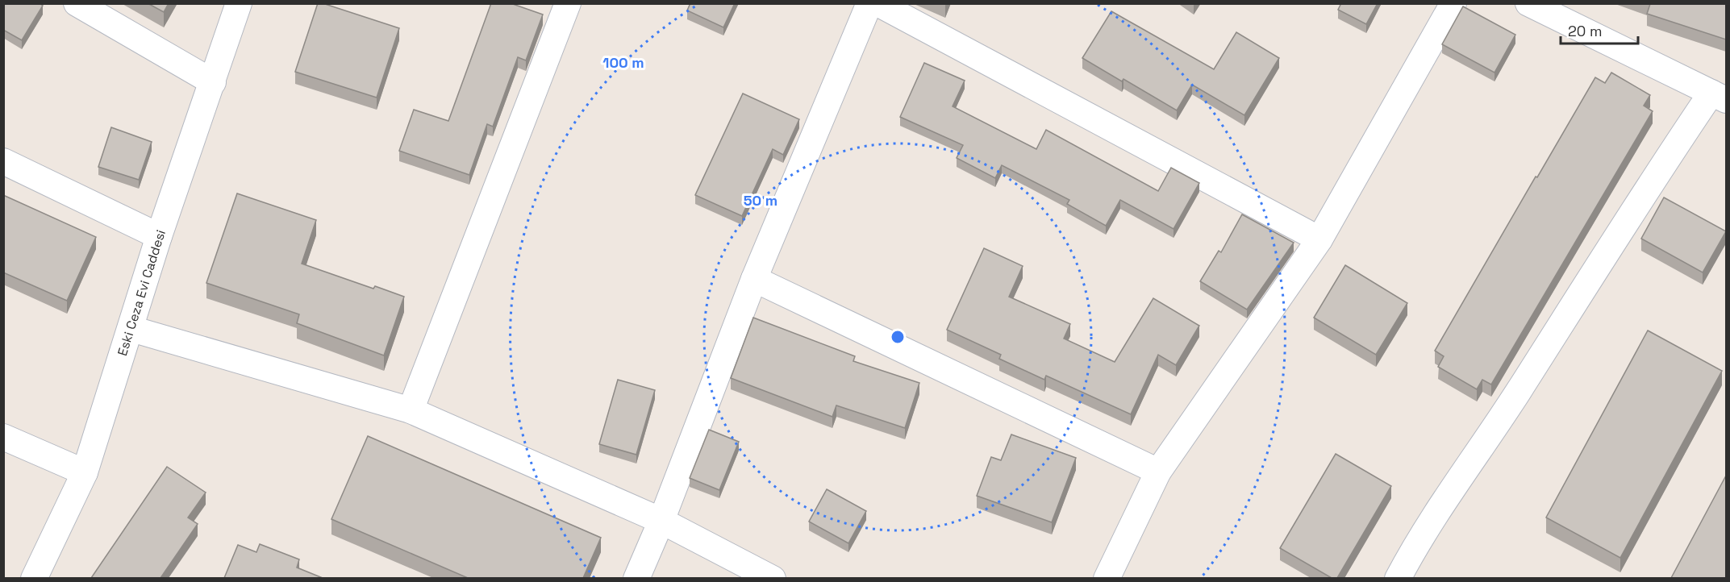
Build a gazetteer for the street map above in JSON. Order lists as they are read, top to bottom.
{
  "streets": {
    "street": ["Eski Ceza Evi Caddesi"]
  },
  "scale_bar": "20 m",
  "rings": ["100 m", "50 m"]
}
